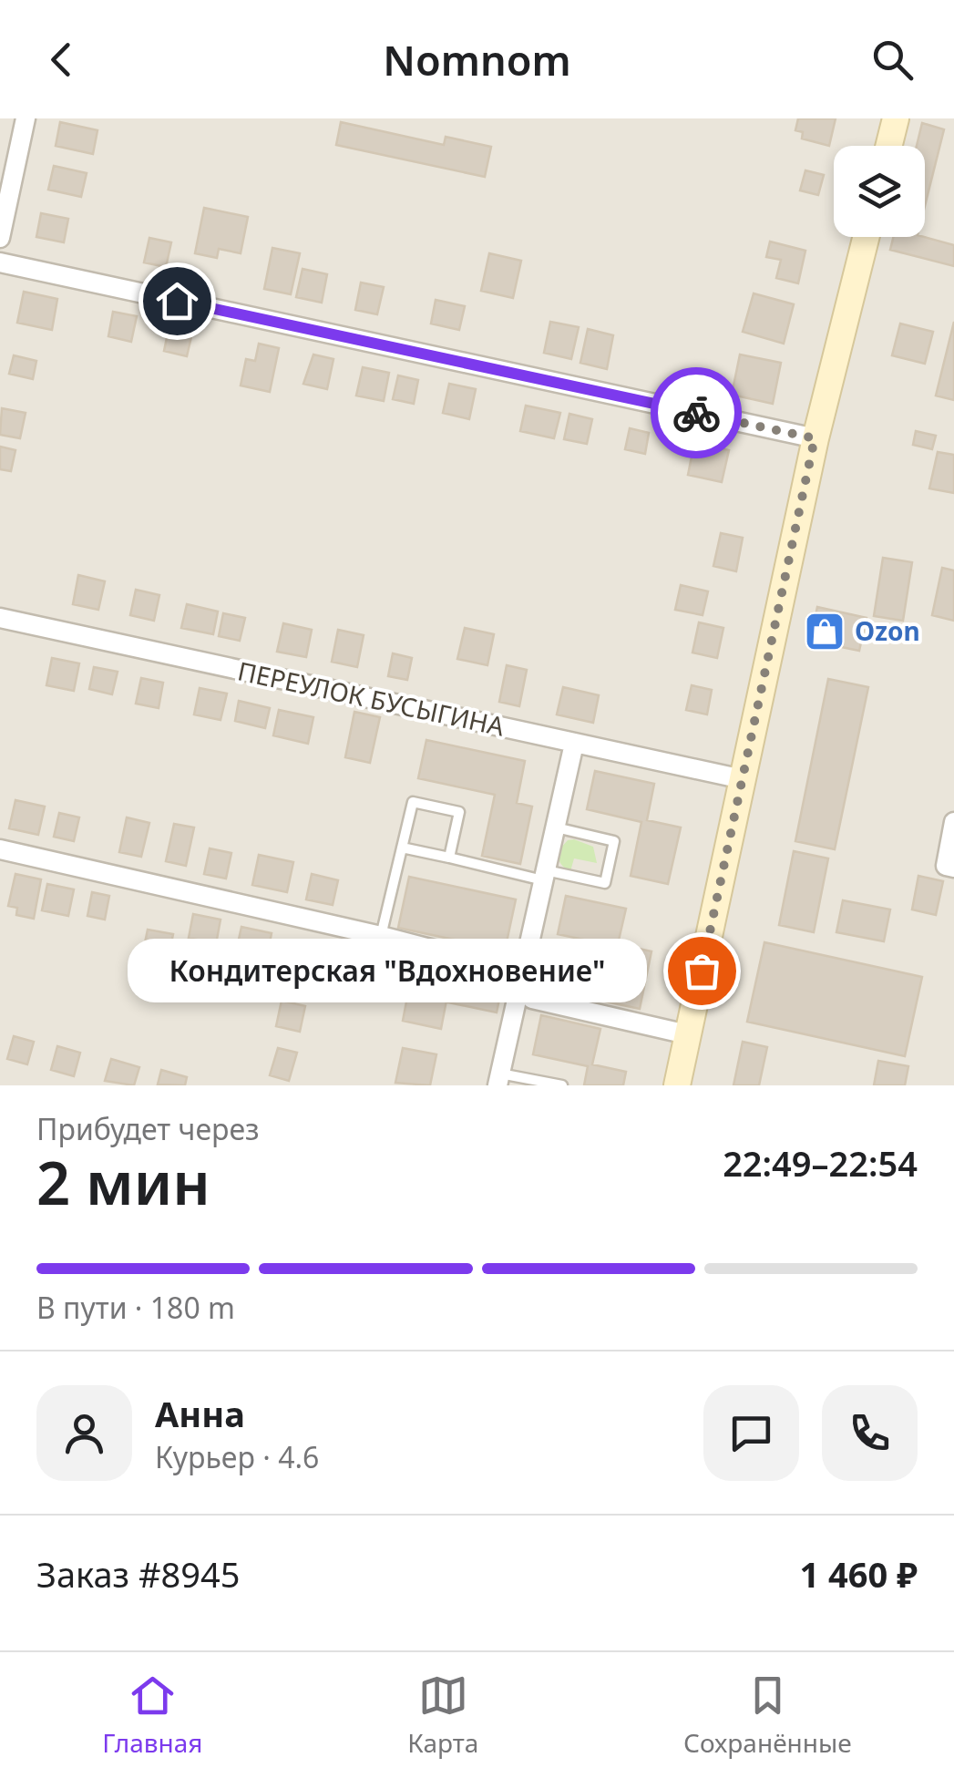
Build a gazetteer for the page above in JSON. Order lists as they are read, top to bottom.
{
  "streets": {
    "street": ["ПЕРЕУЛОК БУСЫГИНА"]
  },
  "places": {
    "shop": ["Ozon"],
    "other": ["Кондитерская \"Вдохновение\""]
  },
  "page": {
    "header": "Nomnom",
    "bubble": "Кондитерская \"Вдохновение\"",
    "heading": ["2 мин", "Прибудет через", "22:49–22:54"],
    "panel": [
      "Анна",
      "Курьер · 4.6",
      "Заказ #8945",
      "1 460 ₽"
    ],
    "bar": "В пути · 180 m",
    "tabs": ["Главная", "Карта", "Сохранённые"]
  }
}
